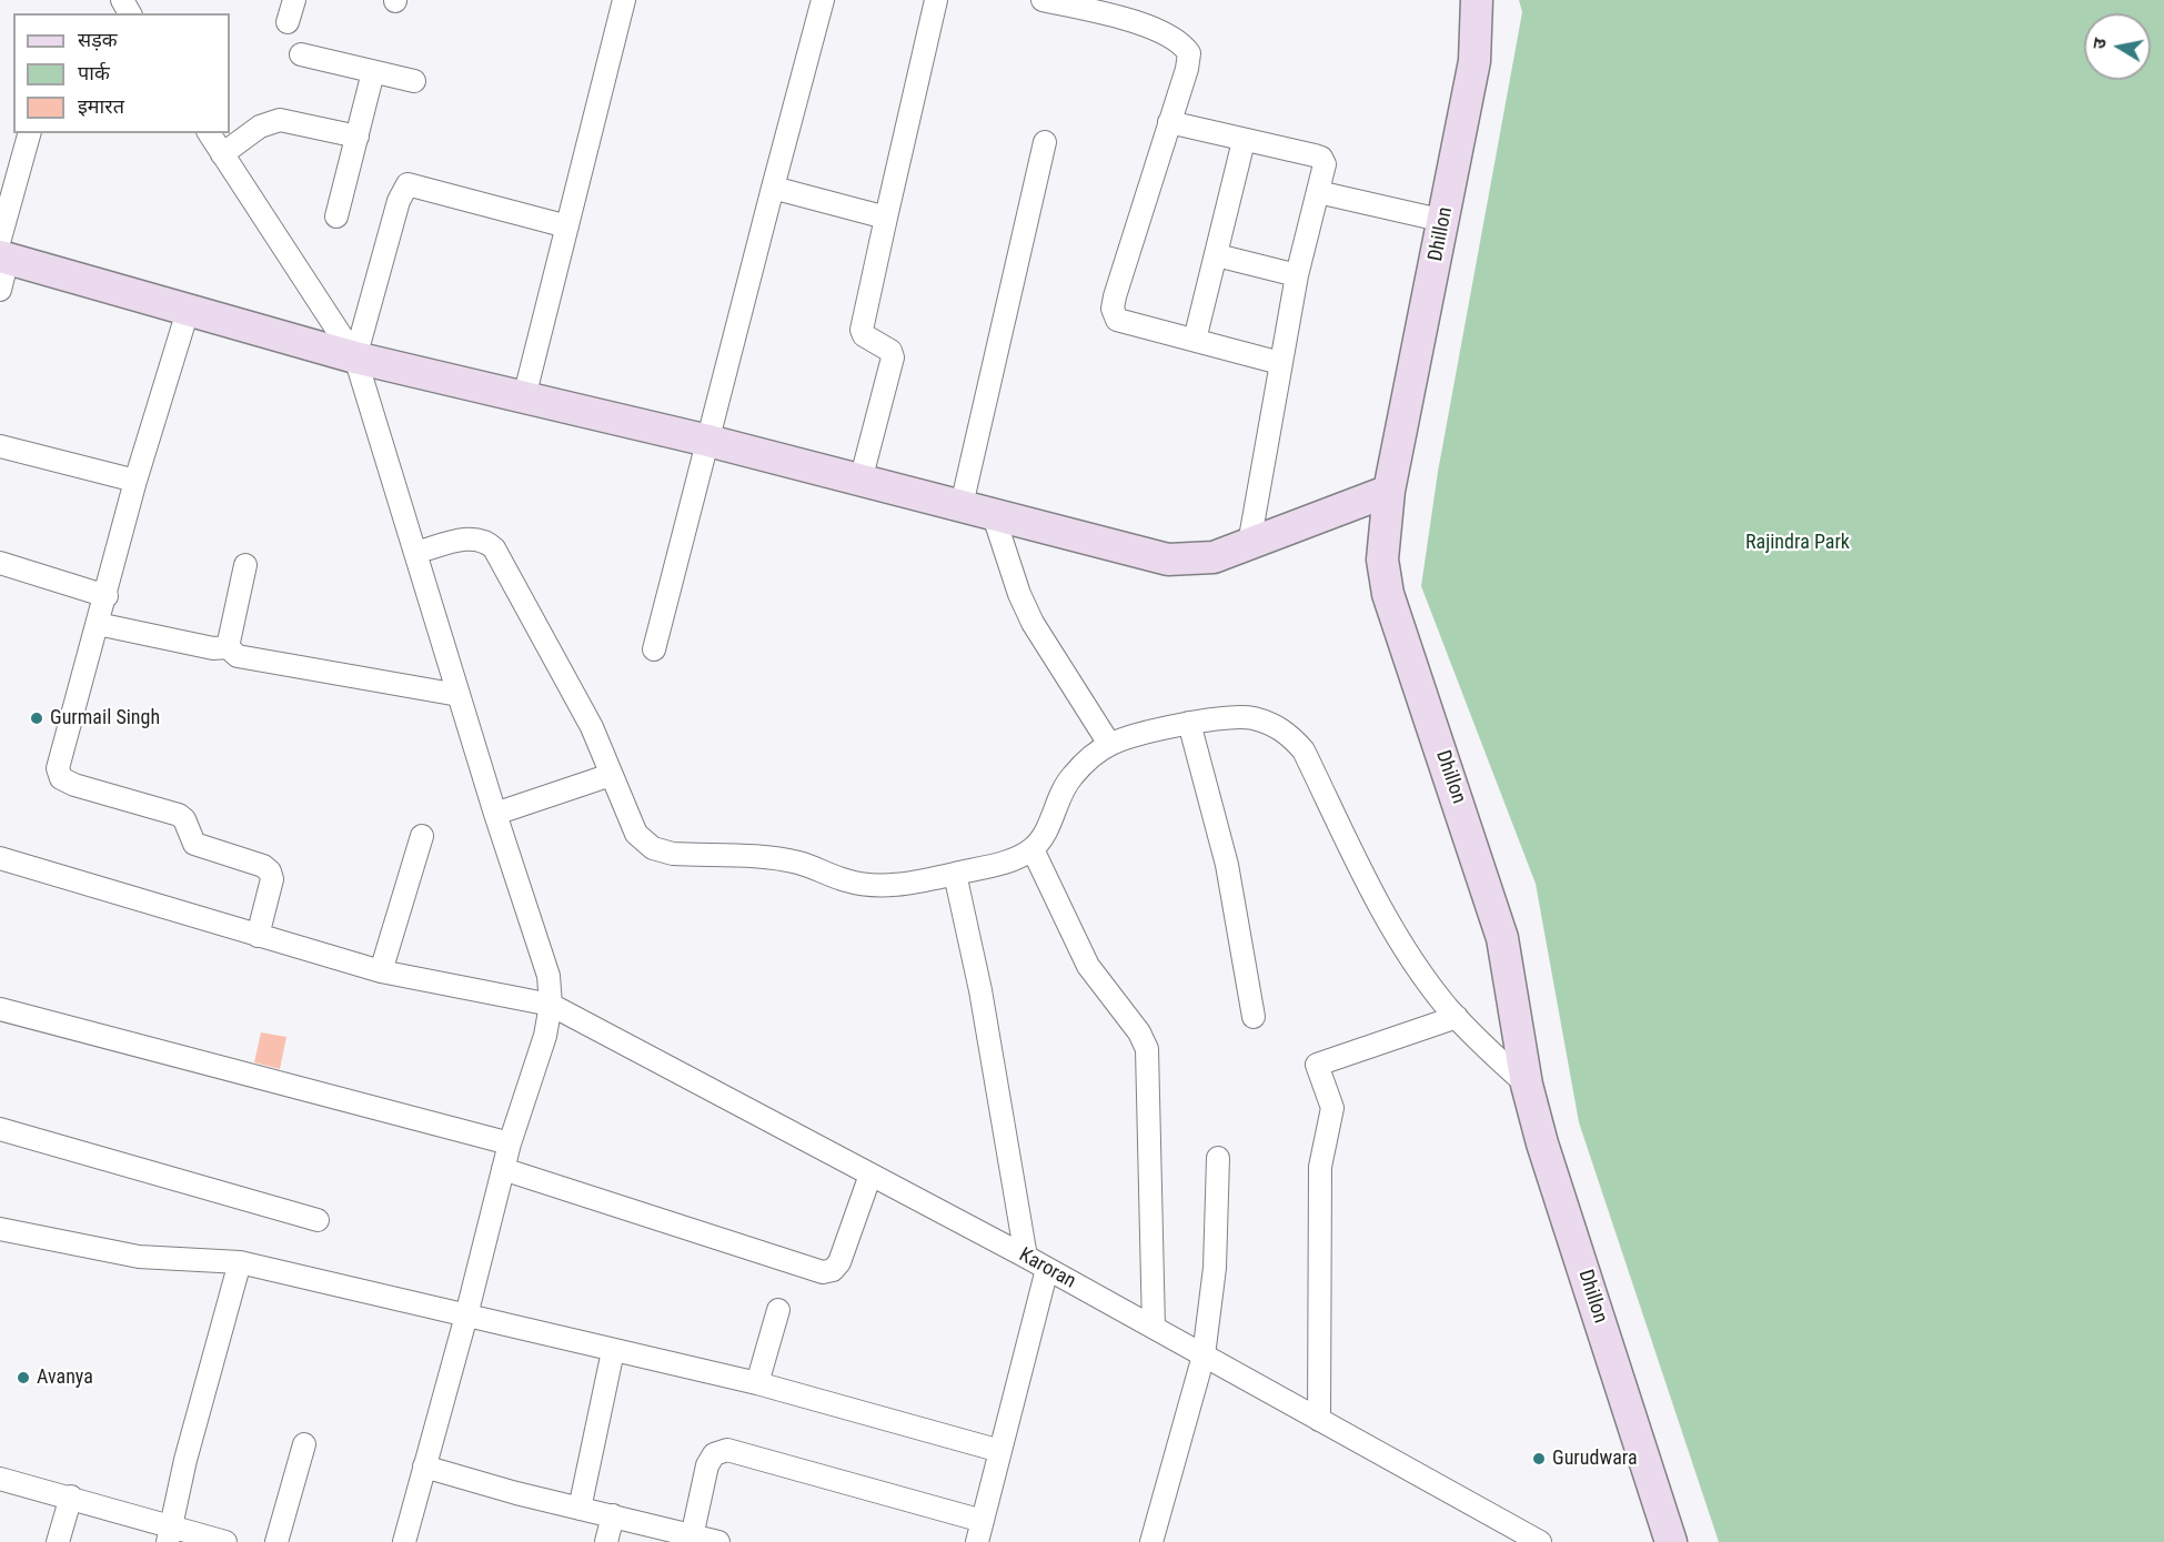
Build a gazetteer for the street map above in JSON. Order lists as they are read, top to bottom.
{
  "streets": {
    "street": ["Dhillon", "Karoran"]
  },
  "parks": ["Rajindra Park"],
  "places": ["Gurmail Singh", "Avanya", "Gurudwara"],
  "legend": ["सड़क", "पार्क", "इमारत"],
  "north": "left"
}
